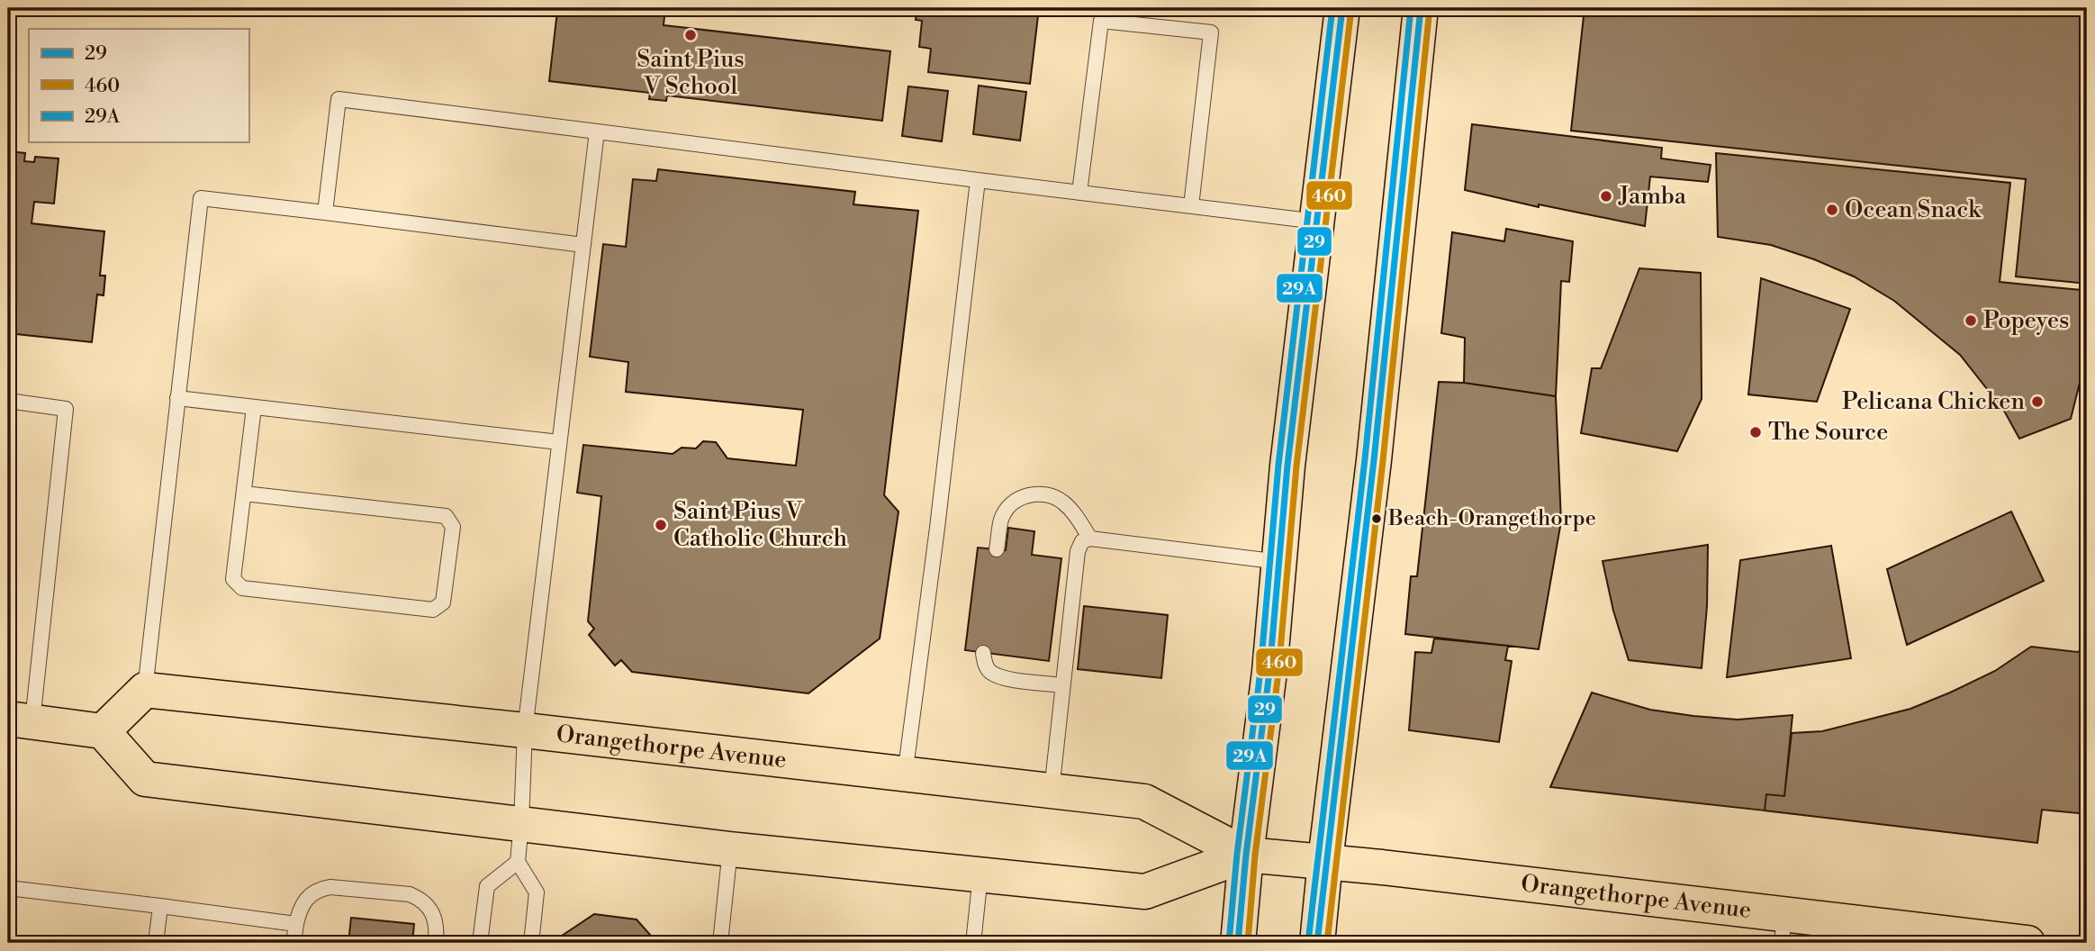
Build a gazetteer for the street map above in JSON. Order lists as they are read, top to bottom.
{
  "streets": {
    "main road": ["Orangethorpe Avenue"]
  },
  "places": [
    "Saint Pius V School",
    "Jamba",
    "Ocean Snack",
    "Popeyes",
    "Pelicana Chicken",
    "The Source",
    "Beach-Orangethorpe",
    "Saint Pius V Catholic Church"
  ],
  "lines": ["transit line 29", "transit line 29A", "transit line 460"],
  "legend": ["29", "460", "29A"]
}
